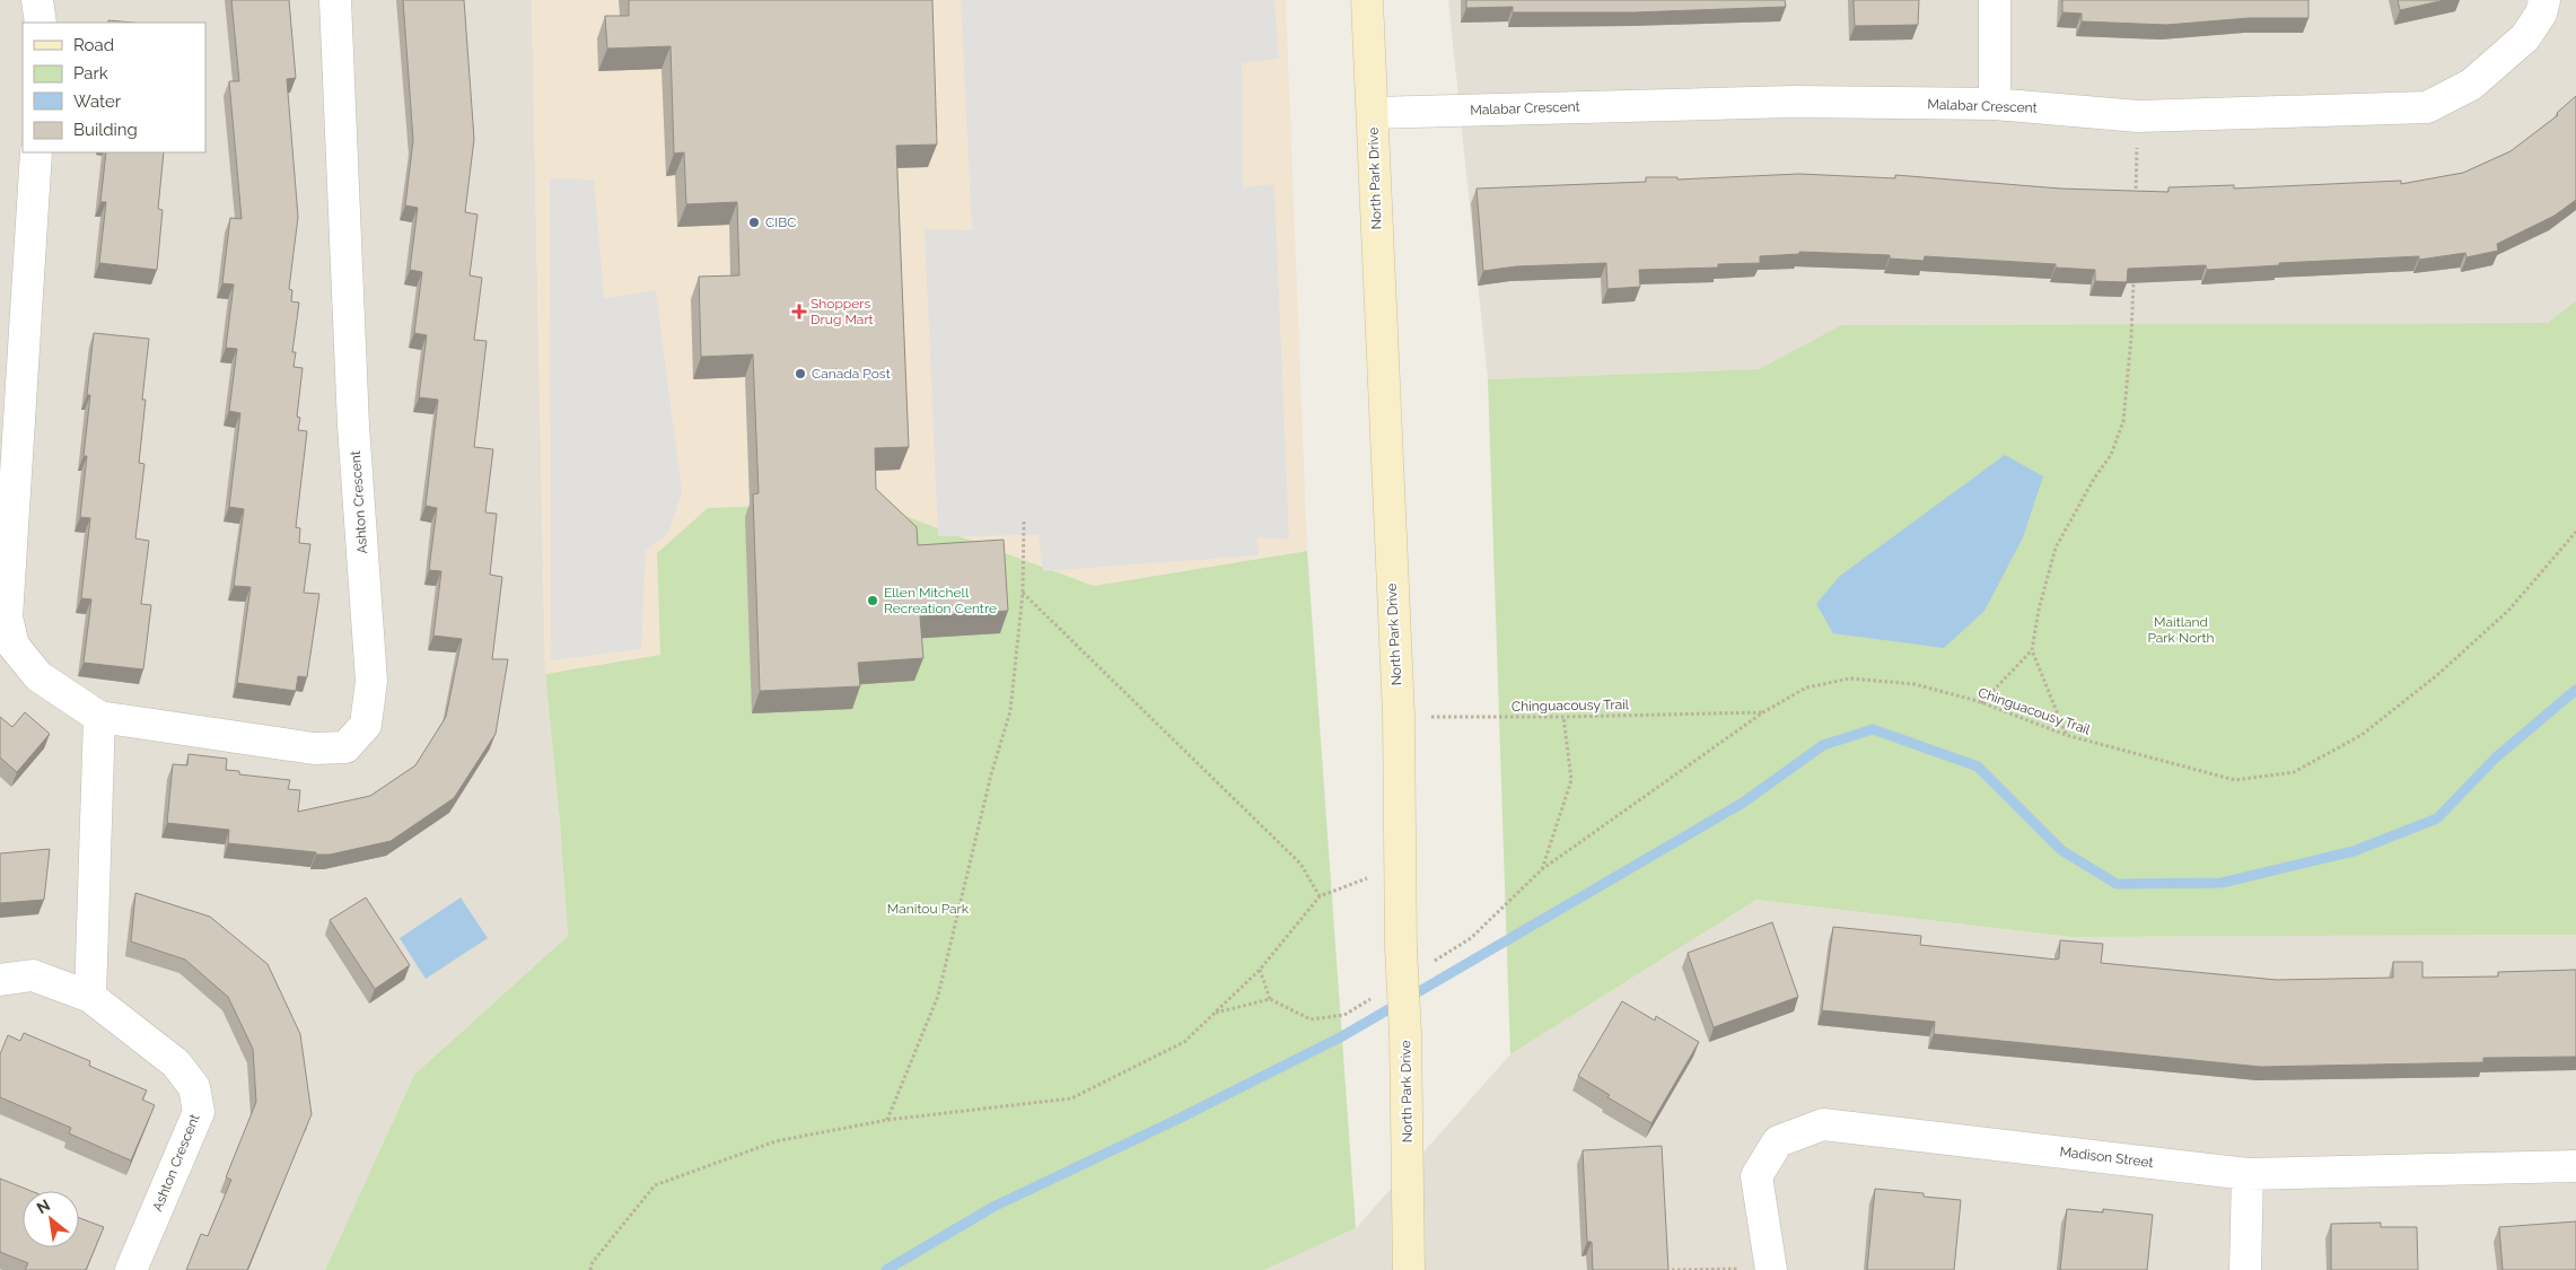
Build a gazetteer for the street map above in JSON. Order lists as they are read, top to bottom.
{
  "streets": {
    "main road": ["North Park Drive"],
    "street": ["Malabar Crescent", "Ashton Crescent", "Madison Street"],
    "path": ["Chinguacousy Trail"]
  },
  "crossings": [
    ["Malabar Crescent", "North Park Drive"],
    ["North Park Drive", "Chinguacousy Trail"]
  ],
  "parks": ["Maitland Park North", "Manitou Park"],
  "places": {
    "other": ["CIBC", "Canada Post", "Ellen Mitchell Recreation Centre"],
    "health": ["Shoppers Drug Mart"]
  },
  "legend": [
    "Road",
    "Park",
    "Water",
    "Building"
  ],
  "north": "top left"
}
